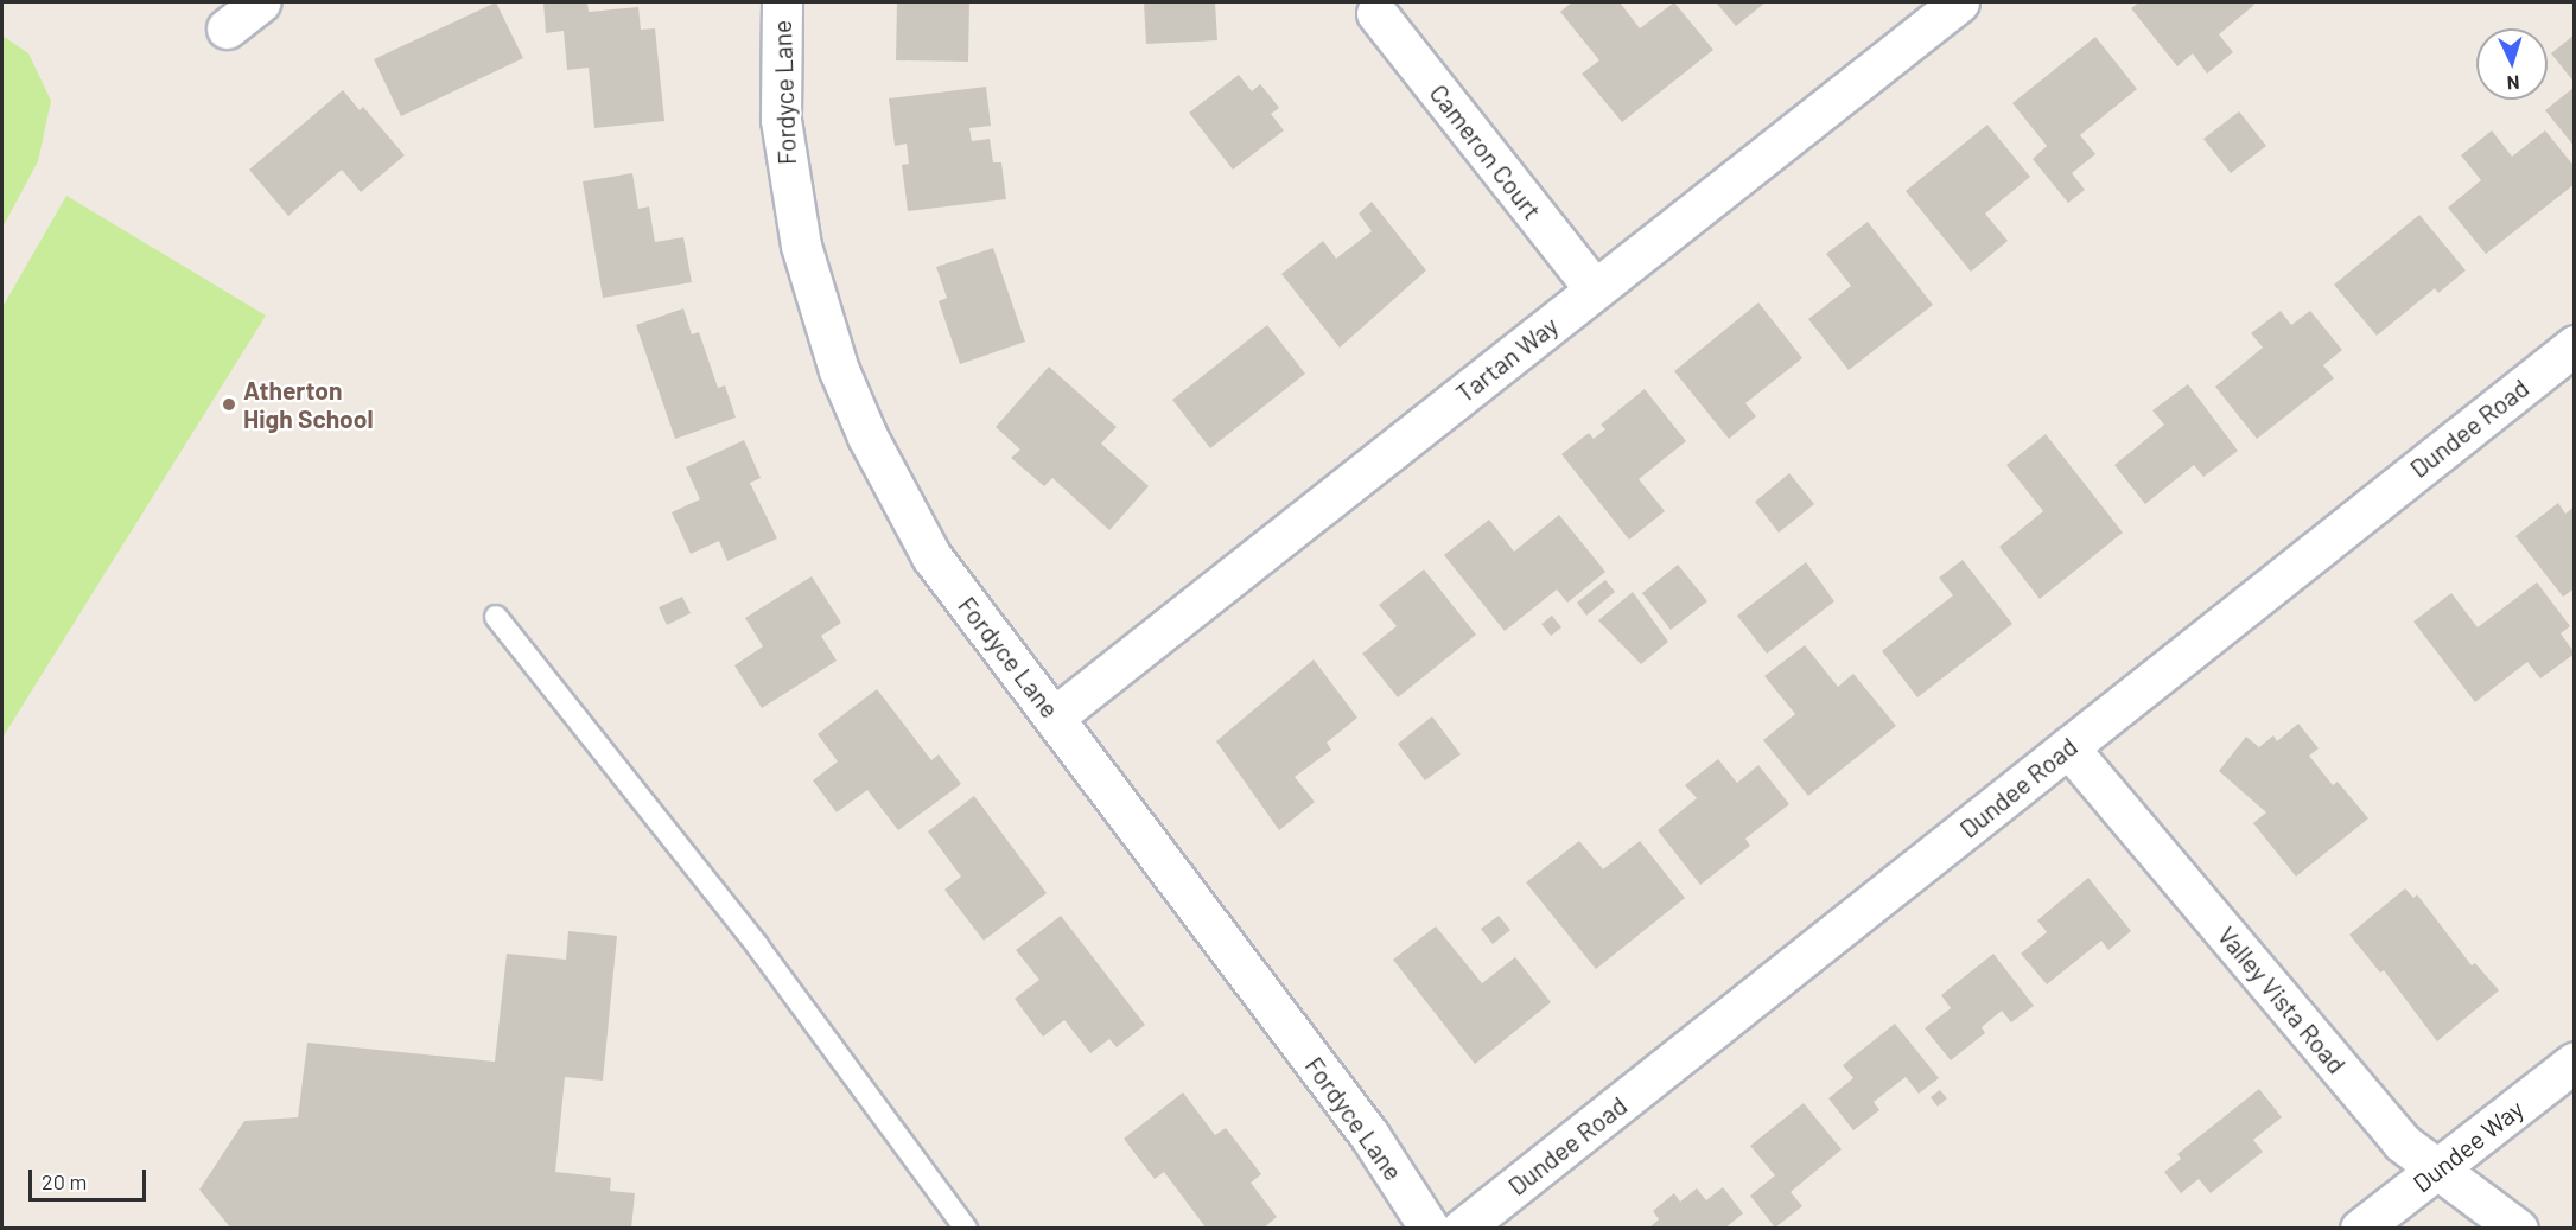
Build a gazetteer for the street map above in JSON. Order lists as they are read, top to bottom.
{
  "streets": {
    "street": [
      "Fordyce Lane",
      "Cameron Court",
      "Tartan Way",
      "Dundee Road",
      "Valley Vista Road",
      "Dundee Way"
    ]
  },
  "crossings": [
    ["Fordyce Lane", "Tartan Way"],
    ["Cameron Court", "Tartan Way"],
    ["Dundee Road", "Valley Vista Road"],
    ["Valley Vista Road", "Dundee Way"]
  ],
  "places": ["Atherton High School"],
  "scale_bar": "20 m",
  "north": "bottom"
}
